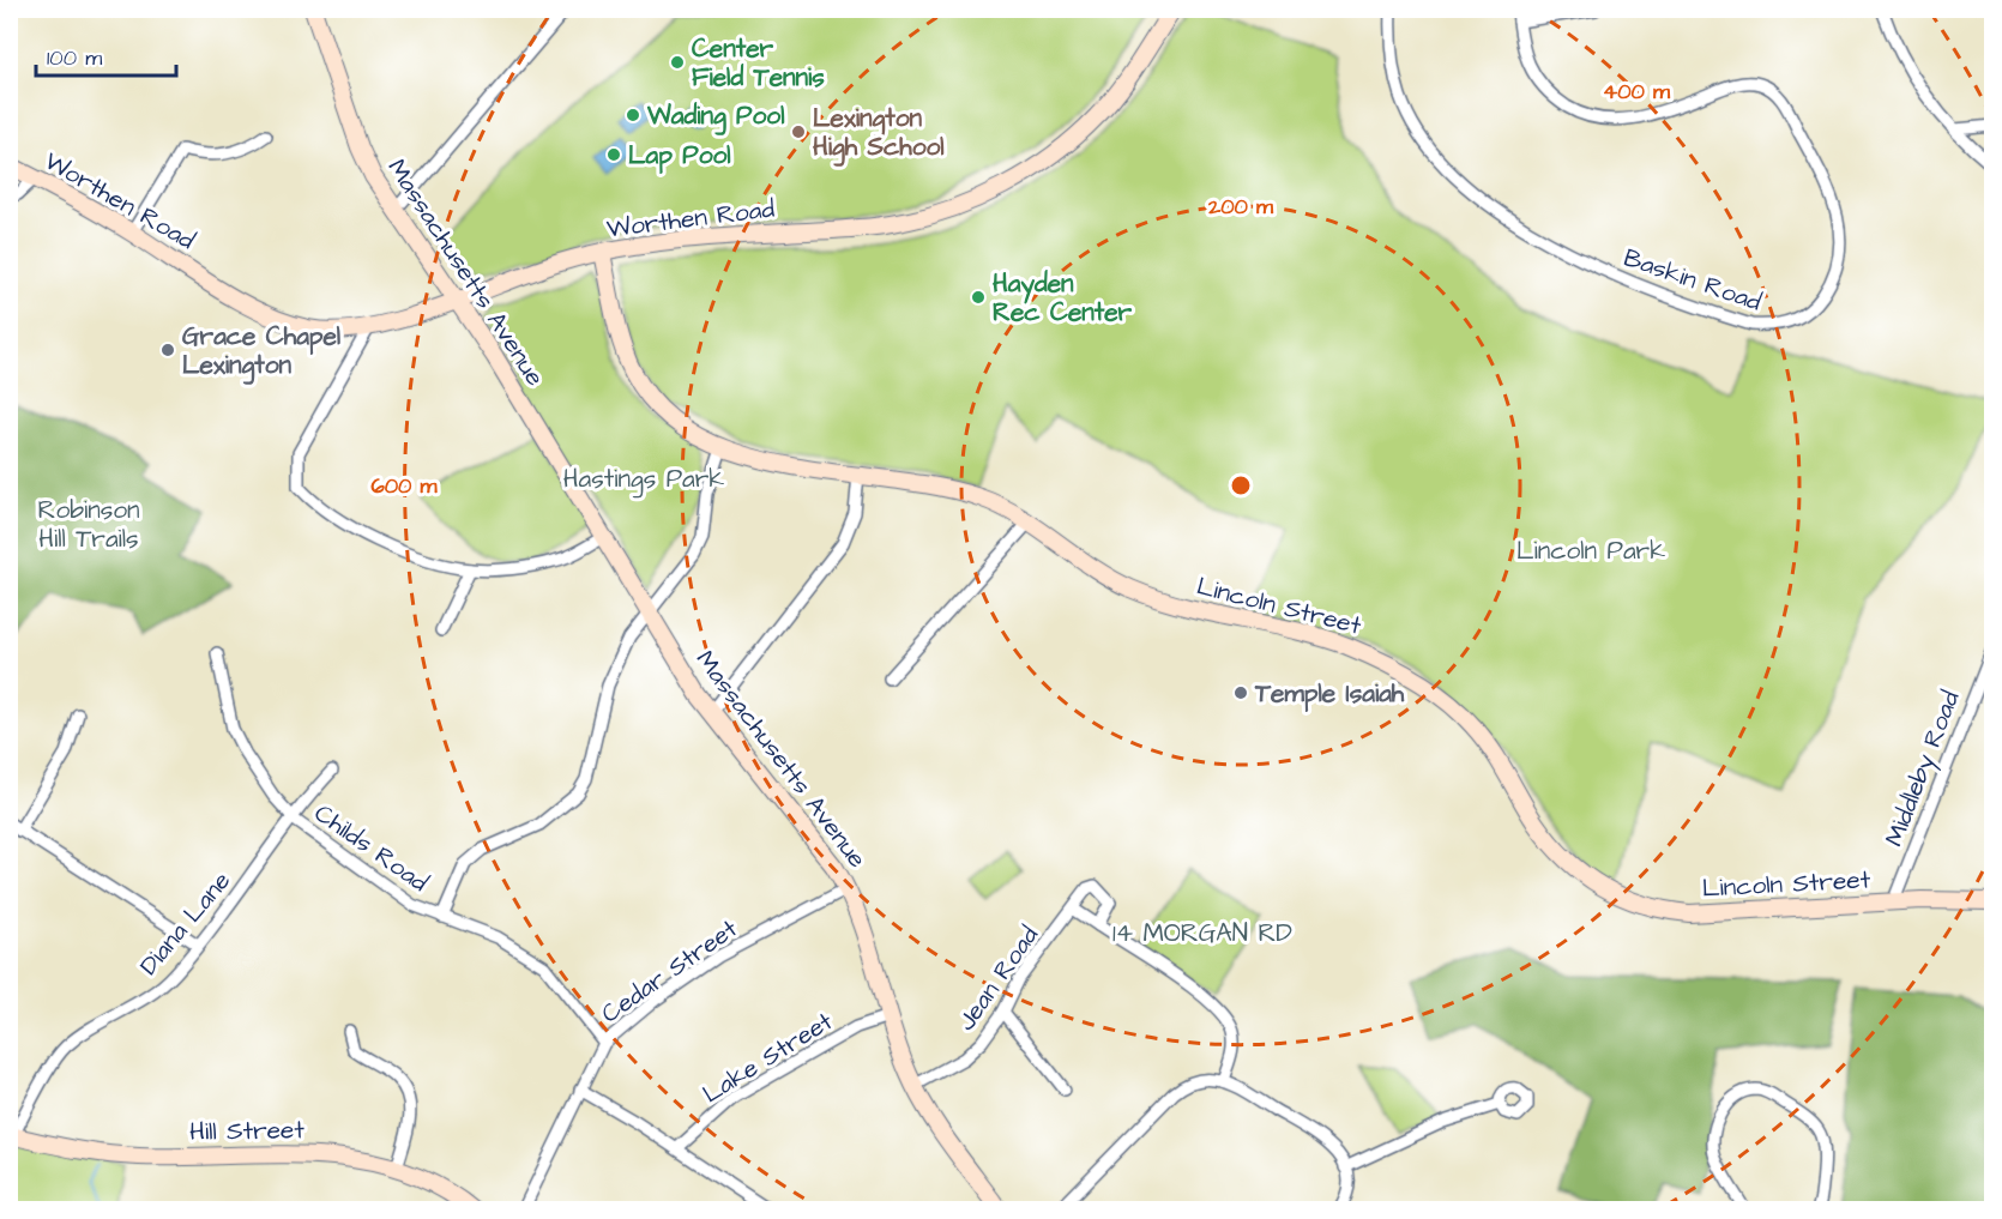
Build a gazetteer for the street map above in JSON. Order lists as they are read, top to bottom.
{
  "streets": {
    "main road": [
      "Worthen Road",
      "Massachusetts Avenue",
      "Lincoln Street",
      "Hill Street"
    ],
    "street": [
      "Baskin Road",
      "Middleby Road",
      "Childs Road",
      "Diana Lane",
      "Cedar Street",
      "Jean Road",
      "Lake Street"
    ]
  },
  "crossings": [
    ["Worthen Road", "Massachusetts Avenue"],
    ["Worthen Road", "Lincoln Street"],
    ["Massachusetts Avenue", "Cedar Street"],
    ["Massachusetts Avenue", "Jean Road"],
    ["Massachusetts Avenue", "Lake Street"],
    ["Lincoln Street", "Middleby Road"],
    ["Childs Road", "Diana Lane"],
    ["Childs Road", "Cedar Street"],
    ["Diana Lane", "Hill Street"]
  ],
  "parks": [
    "Hastings Park",
    "Robinson Hill Trails",
    "Lincoln Park",
    "14 MORGAN RD"
  ],
  "places": [
    "Center Field Tennis",
    "Wading Pool",
    "Lexington High School",
    "Lap Pool",
    "Hayden Rec Center",
    "Grace Chapel Lexington",
    "Temple Isaiah"
  ],
  "scale_bar": "100 m",
  "rings": ["400 m", "200 m", "600 m"]
}
